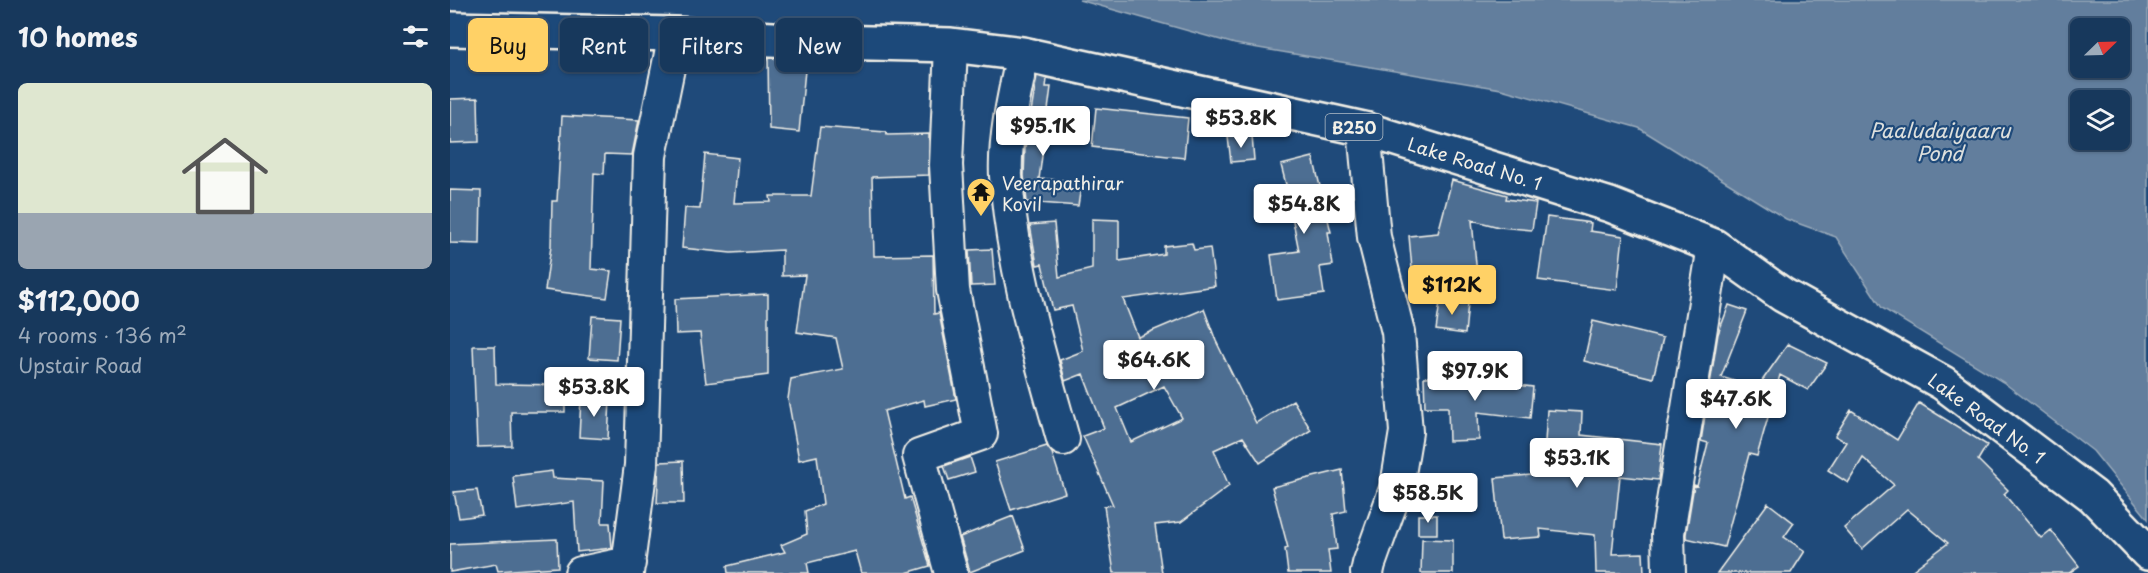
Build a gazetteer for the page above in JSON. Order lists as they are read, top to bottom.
{
  "streets": {
    "main road": ["B250", "Lake Road No. 1"]
  },
  "water": ["Paaludaiyaaru Pond"],
  "places": {
    "temple": ["Veerapathirar Kovil"]
  },
  "north": "top right",
  "page": {
    "heading": "10 homes",
    "chip": [
      "Buy",
      "Rent",
      "Filters",
      "New"
    ],
    "list": [
      {
        "name": "$112,000",
        "note": "4 rooms · 136 m² · Upstair Road"
      }
    ],
    "price": [
      "$53.8K",
      "$95.1K",
      "$54.8K",
      "$112K",
      "$64.6K",
      "$97.9K",
      "$53.8K",
      "$47.6K",
      "$53.1K",
      "$58.5K"
    ]
  }
}
